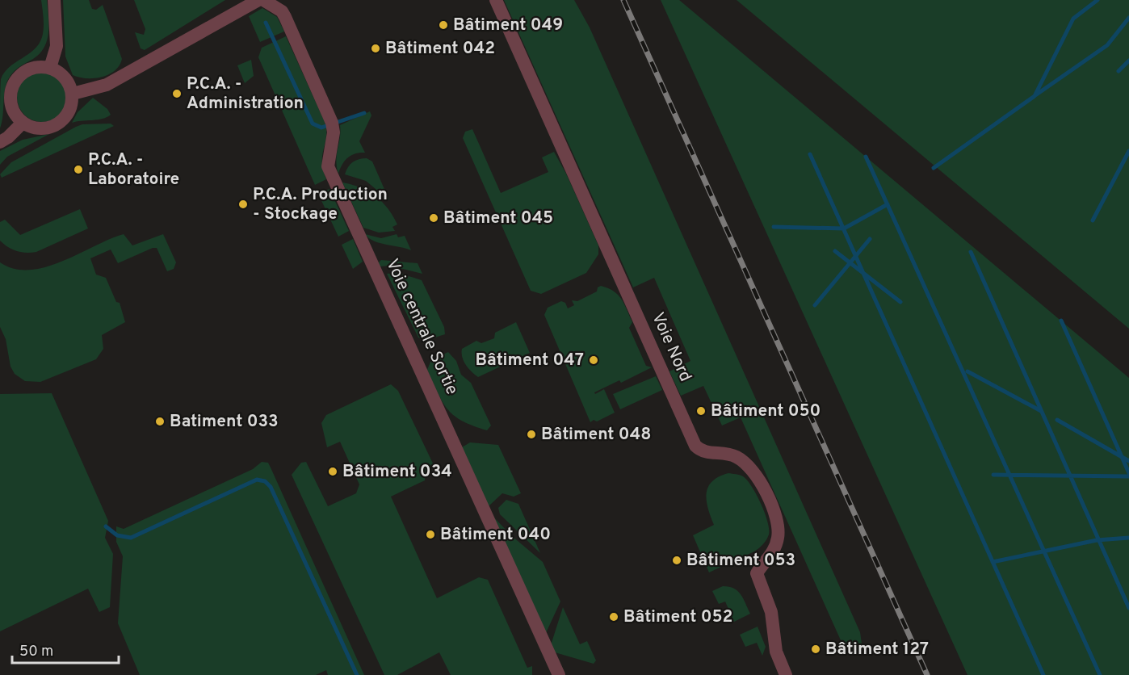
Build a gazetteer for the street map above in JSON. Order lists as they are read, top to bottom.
{
  "streets": {
    "street": ["Voie centrale Sortie", "Voie Nord"]
  },
  "places": [
    "Bâtiment 049",
    "Bâtiment 042",
    "P.C.A. - Administration",
    "P.C.A. - Laboratoire",
    "P.C.A. Production - Stockage",
    "Bâtiment 045",
    "Bâtiment 047",
    "Bâtiment 050",
    "Batiment 033",
    "Bâtiment 048",
    "Bâtiment 034",
    "Bâtiment 040",
    "Bâtiment 053",
    "Bâtiment 052",
    "Bâtiment 127"
  ],
  "scale_bar": "50 m"
}
